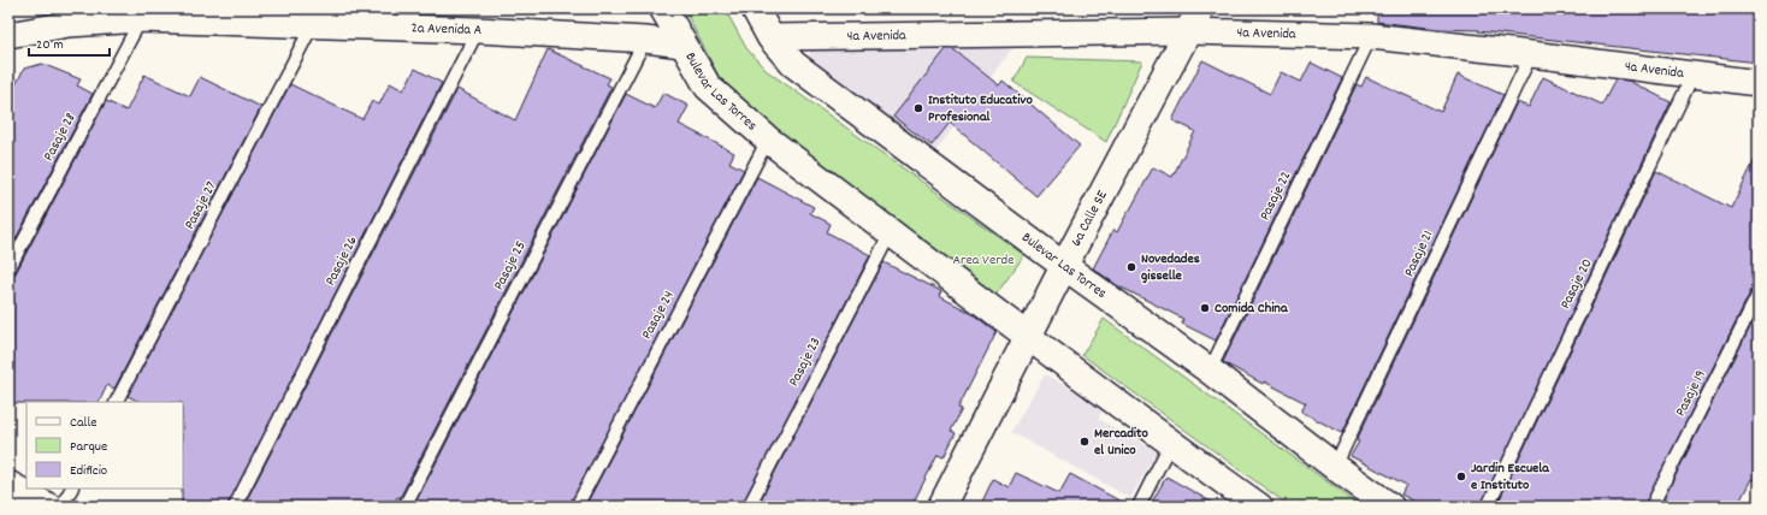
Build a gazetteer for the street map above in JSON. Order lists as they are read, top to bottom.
{
  "streets": {
    "street": [
      "2a Avenida A",
      "4a Avenida",
      "Bulevar Las Torres",
      "6a Calle SE"
    ],
    "lane": [
      "Pasaje 28",
      "Pasaje 22",
      "Pasaje 27",
      "Pasaje 21",
      "Pasaje 26",
      "Pasaje 25",
      "Pasaje 20",
      "Pasaje 24",
      "Pasaje 23",
      "Pasaje 19"
    ]
  },
  "crossings": [
    ["2a Avenida A", "Bulevar Las Torres"],
    ["2a Avenida A", "Pasaje 28"],
    ["2a Avenida A", "Pasaje 27"],
    ["2a Avenida A", "Pasaje 26"],
    ["2a Avenida A", "Pasaje 25"],
    ["4a Avenida", "Bulevar Las Torres"],
    ["4a Avenida", "Pasaje 22"],
    ["4a Avenida", "6a Calle SE"],
    ["4a Avenida", "Pasaje 21"],
    ["4a Avenida", "Pasaje 20"],
    ["Bulevar Las Torres", "Pasaje 22"],
    ["Bulevar Las Torres", "6a Calle SE"],
    ["Bulevar Las Torres", "Pasaje 21"],
    ["Bulevar Las Torres", "Pasaje 24"],
    ["Bulevar Las Torres", "Pasaje 23"]
  ],
  "parks": ["Area Verde"],
  "places": [
    "Instituto Educativo Profesional",
    "Novedades gisselle",
    "Comida China",
    "Mercadito el Unico",
    "Jardin Escuela e Instituto"
  ],
  "legend": ["Calle", "Parque", "Edificio"],
  "scale_bar": "20 m"
}
